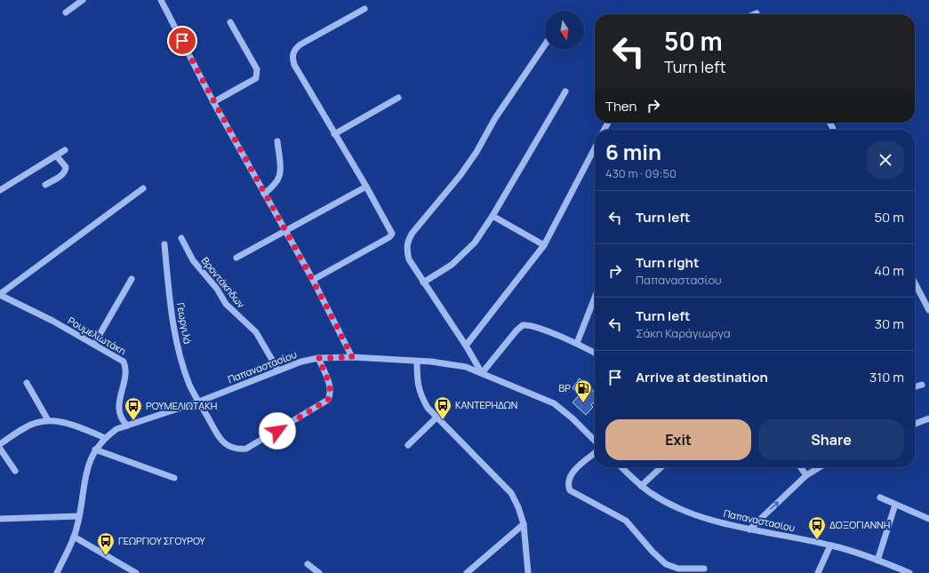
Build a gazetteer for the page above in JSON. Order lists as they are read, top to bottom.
{
  "streets": {
    "street": [
      "Βροντάκηδων",
      "Γεωργιλά",
      "Ρουμελιωτάκη",
      "Παπαναστασίου"
    ]
  },
  "crossings": [
    ["Βροντάκηδων", "Παπαναστασίου"],
    ["Γεωργιλά", "Παπαναστασίου"],
    ["Ρουμελιωτάκη", "Παπαναστασίου"]
  ],
  "places": {
    "fuel station": ["BP"],
    "bus stop": [
      "ΚΑΝΤΕΡΗΔΩΝ",
      "ΡΟΥΜΕΛΙΩΤΑΚΗ",
      "ΔΟΞΟΓΙΑΝΝΗ",
      "ΓΕΩΡΓΙΟΥ ΣΓΟΥΡΟΥ"
    ]
  },
  "north": "bottom",
  "page": {
    "turn": ["50 m", "Turn left"],
    "then": "Then",
    "heading": ["6 min", "430 m · 09:50"],
    "list": [
      {
        "name": "Turn left",
        "value": "50 m"
      },
      {
        "name": "Turn right",
        "note": "Παπαναστασίου",
        "value": "40 m"
      },
      {
        "name": "Turn left",
        "note": "Σάκη Καράγιωργα",
        "value": "30 m"
      },
      {
        "name": "Arrive at destination",
        "value": "310 m"
      }
    ],
    "buttons": ["Exit", "Share"]
  }
}
